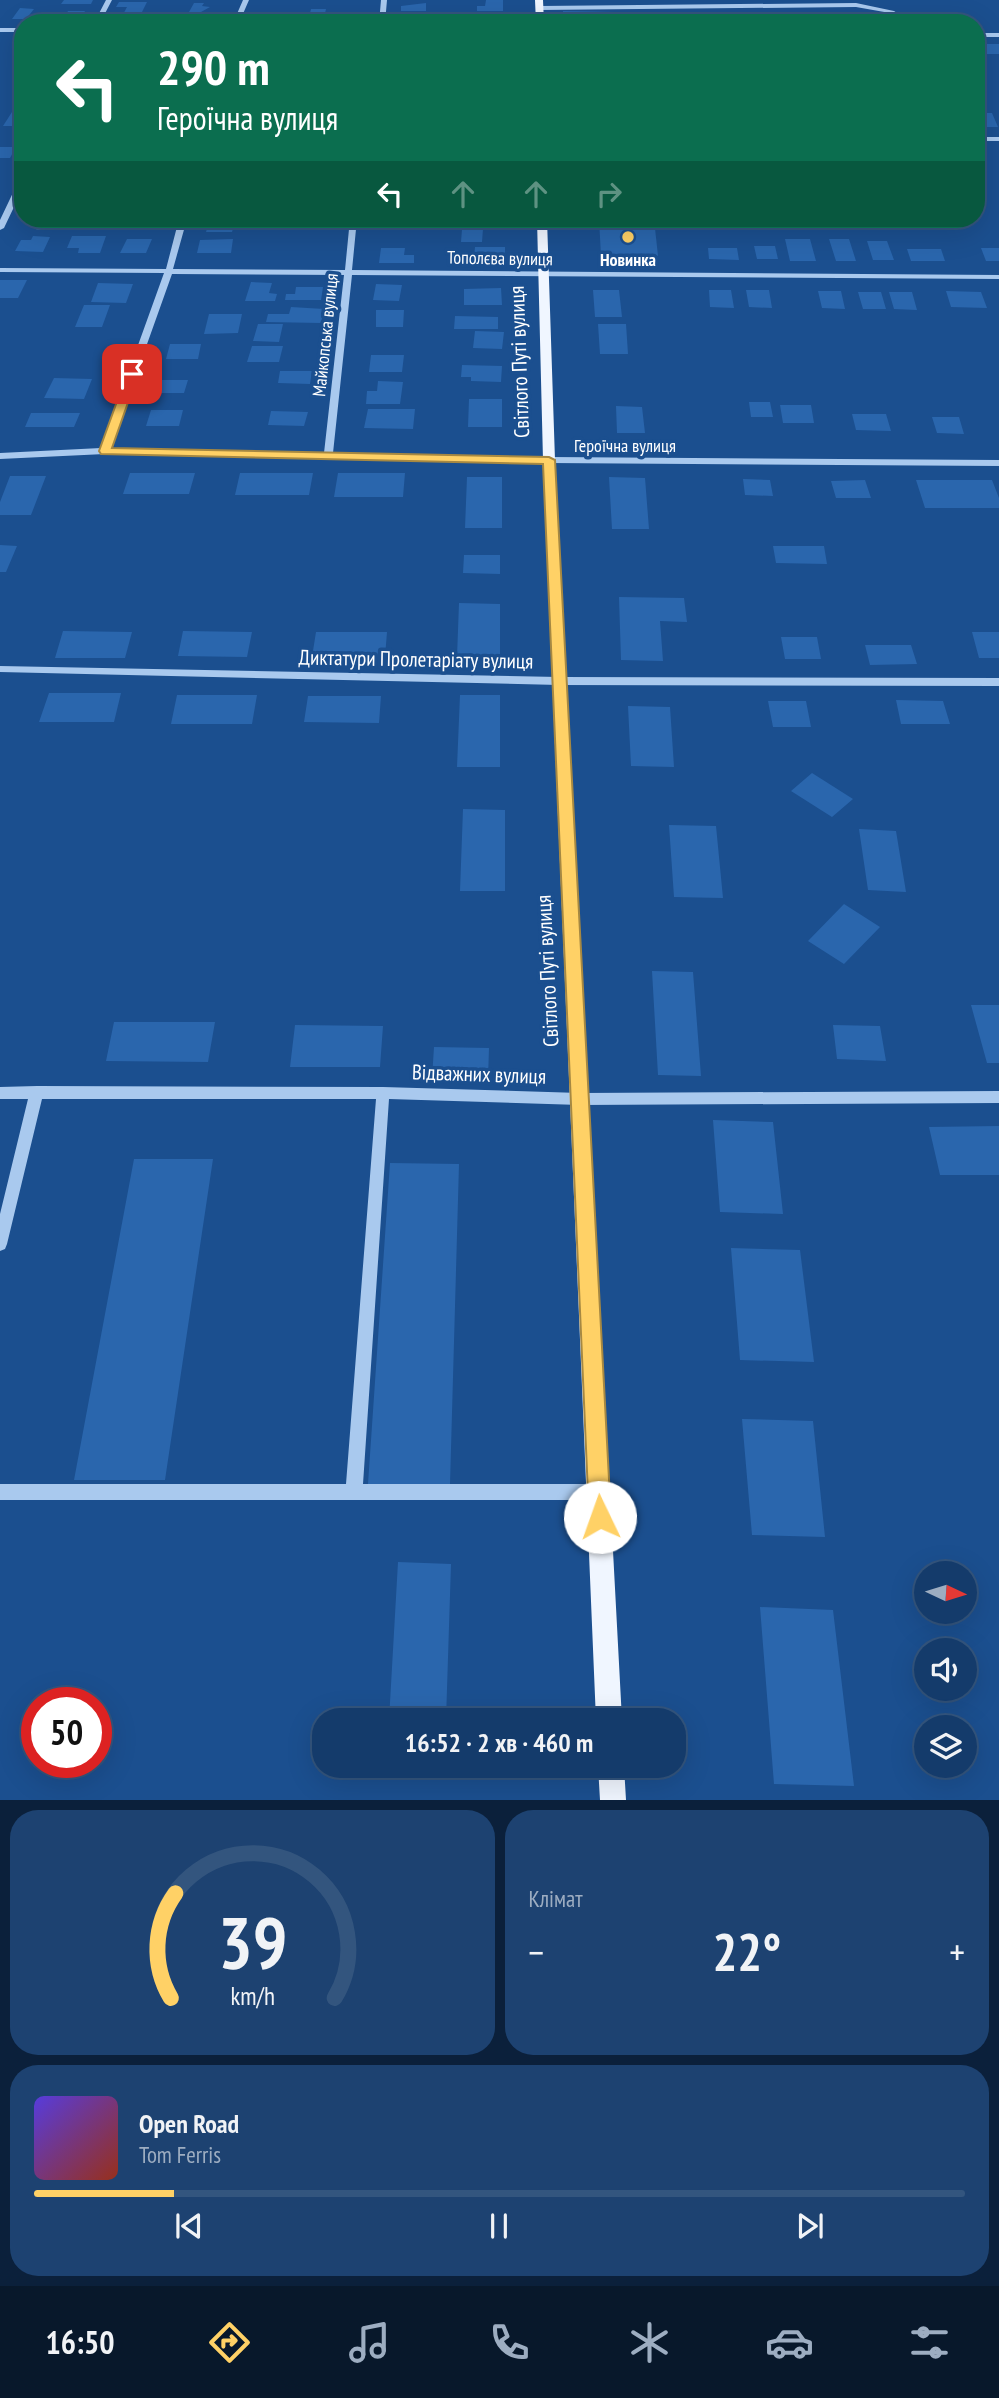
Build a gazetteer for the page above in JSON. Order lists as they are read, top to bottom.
{
  "streets": {
    "main road": ["Світлого Путі вулиця"],
    "street": [
      "Тополєва вулиця",
      "Майкопська вулиця",
      "Героїчна вулиця",
      "Диктатури Пролетаріату вулиця",
      "Відважних вулиця"
    ]
  },
  "crossings": [
    ["Тополєва вулиця", "Майкопська вулиця"],
    ["Тополєва вулиця", "Світлого Путі вулиця"],
    ["Майкопська вулиця", "Героїчна вулиця"],
    ["Світлого Путі вулиця", "Героїчна вулиця"],
    ["Світлого Путі вулиця", "Диктатури Пролетаріату вулиця"],
    ["Світлого Путі вулиця", "Відважних вулиця"]
  ],
  "places": ["Новинка"],
  "north": "right",
  "page": {
    "turn": ["290 m", "Героїчна вулиця"],
    "limit": "50",
    "trip": "16:52 · 2 хв · 460 m",
    "tile": "Клімат",
    "heat": ["−", "22°", "+"],
    "song": ["Open Road", "Tom Ferris"],
    "tabs": "16:50",
    "gauge": ["39", "km/h"]
  }
}
